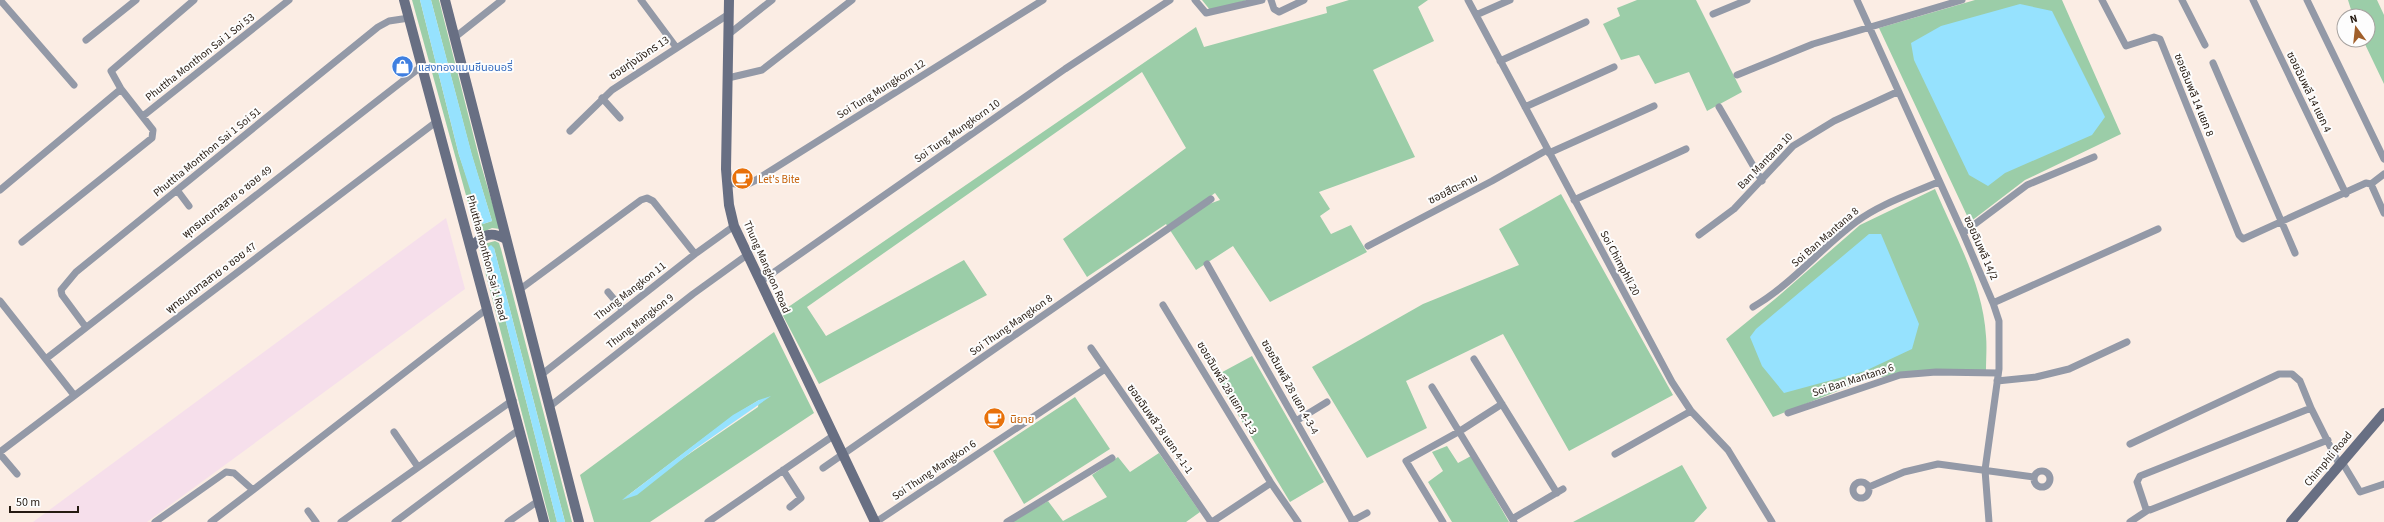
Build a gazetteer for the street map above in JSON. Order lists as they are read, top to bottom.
{
  "streets": {
    "main road": ["Phutthamonthon Sai 1 Road", "Thung Mangkon Road", "Chimphli Road"],
    "street": [
      "Phuttha Monthon Sai 1 Soi 53",
      "ซอยทุ่งมังกร 13",
      "Soi Tung Mungkorn 12",
      "ซอยฉิมพลี 14 แยก 4",
      "ซอยฉิมพลี 14 แยก 8",
      "Soi Tung Mungkorn 10",
      "Phuttha Monthon Sai 1 Soi 51",
      "Ban Mantana 10",
      "ซอยสีตะคาม",
      "พุทธมณฑลสาย ๑ ซอย 49",
      "Soi Ban Mantana 8",
      "ซอยฉิมพลี 14/2",
      "Soi Chimphli 20",
      "พุทธมณฑลสาย ๑ ซอย 47",
      "Thung Mangkon 11",
      "Thung Mangkon 9",
      "Soi Thung Mangkon 8",
      "Soi Ban Mantana 6",
      "ซอยฉิมพลี 28 แยก 4-3-4",
      "ซอยฉิมพลี 28 แยก 4-1-3",
      "ซอยฉิมพลี 28 แยก 4-1-1",
      "Soi Thung Mangkon 6"
    ]
  },
  "crossings": [
    ["ซอยทุ่งมังกร 13", "Thung Mangkon Road"],
    ["Soi Tung Mungkorn 12", "Thung Mangkon Road"],
    ["Soi Tung Mungkorn 10", "Thung Mangkon Road"],
    ["Phuttha Monthon Sai 1 Soi 51", "พุทธมณฑลสาย ๑ ซอย 49"],
    ["Phuttha Monthon Sai 1 Soi 51", "Phutthamonthon Sai 1 Road"],
    ["Ban Mantana 10", "ซอยฉิมพลี 14/2"],
    ["ซอยสีตะคาม", "Soi Chimphli 20"],
    ["พุทธมณฑลสาย ๑ ซอย 49", "Phutthamonthon Sai 1 Road"],
    ["Soi Ban Mantana 8", "ซอยฉิมพลี 14/2"],
    ["ซอยฉิมพลี 14/2", "Soi Ban Mantana 6"],
    ["Phutthamonthon Sai 1 Road", "พุทธมณฑลสาย ๑ ซอย 47"],
    ["Phutthamonthon Sai 1 Road", "Thung Mangkon 11"],
    ["Phutthamonthon Sai 1 Road", "Thung Mangkon 9"],
    ["Thung Mangkon Road", "Thung Mangkon 11"],
    ["Thung Mangkon Road", "Thung Mangkon 9"],
    ["Thung Mangkon Road", "Soi Thung Mangkon 8"],
    ["Thung Mangkon Road", "Soi Thung Mangkon 6"],
    ["ซอยฉิมพลี 28 แยก 4-1-1", "Soi Thung Mangkon 6"]
  ],
  "places": {
    "shop": ["แสงทองแมนชีนอนอรี่"],
    "cafe": ["Let's Bite", "นิยาย"]
  },
  "scale_bar": "50 m",
  "north": "top"
}
